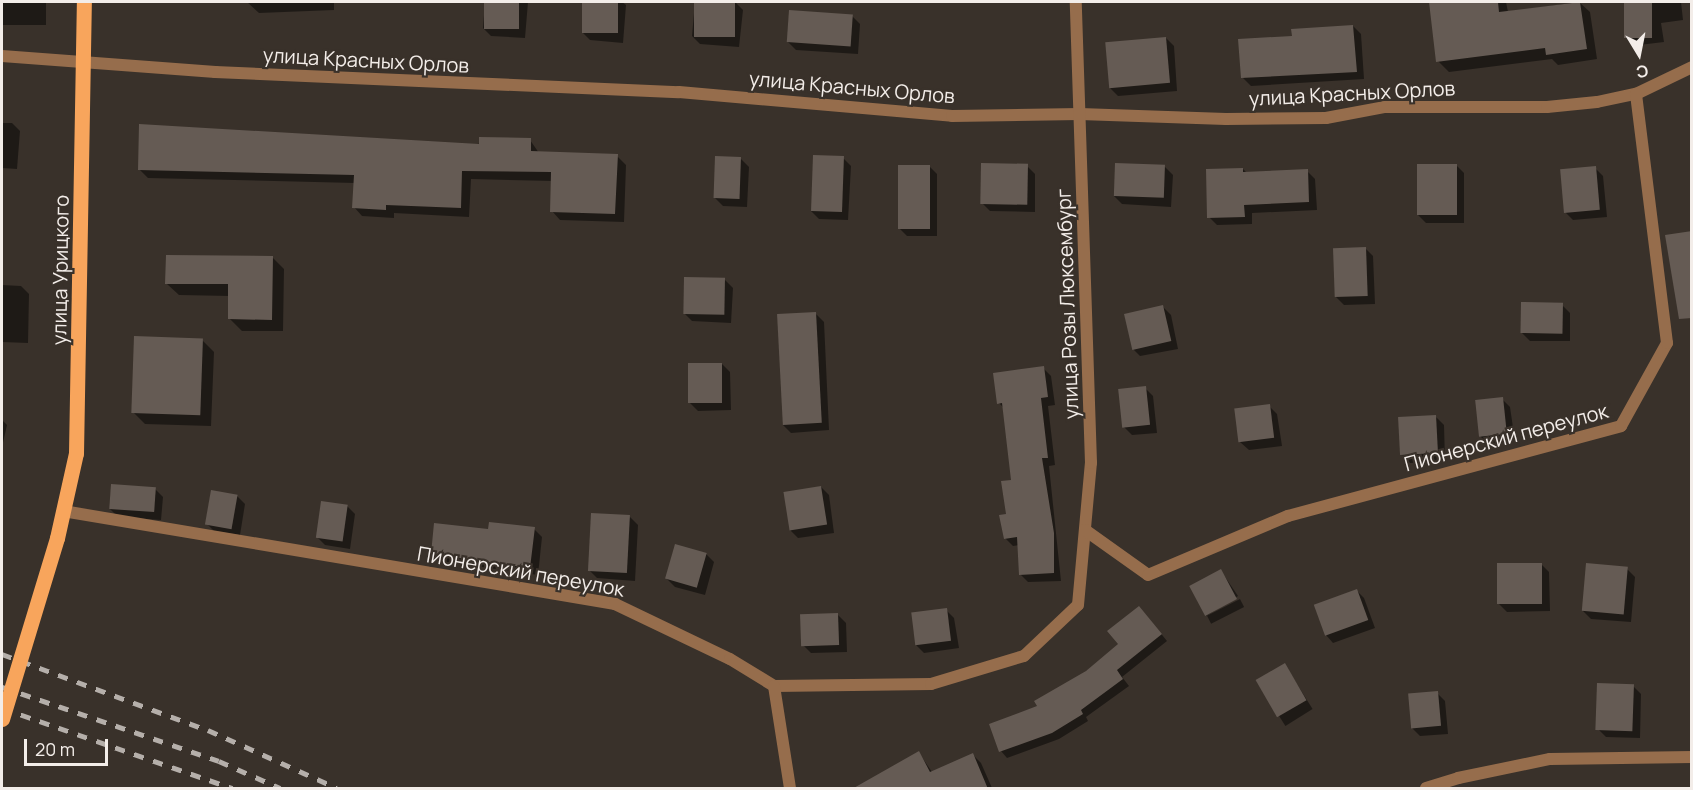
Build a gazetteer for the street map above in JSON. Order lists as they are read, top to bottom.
{
  "streets": {
    "main road": ["улица Урицкого"],
    "street": ["улица Красных Орлов", "улица Розы Люксембург", "Пионерский переулок"]
  },
  "crossings": [
    ["улица Красных Орлов", "улица Урицкого"],
    ["улица Красных Орлов", "улица Розы Люксембург"],
    ["улица Красных Орлов", "Пионерский переулок"],
    ["улица Урицкого", "Пионерский переулок"],
    ["улица Розы Люксембург", "Пионерский переулок"]
  ],
  "scale_bar": "20 m",
  "north": "bottom"
}
